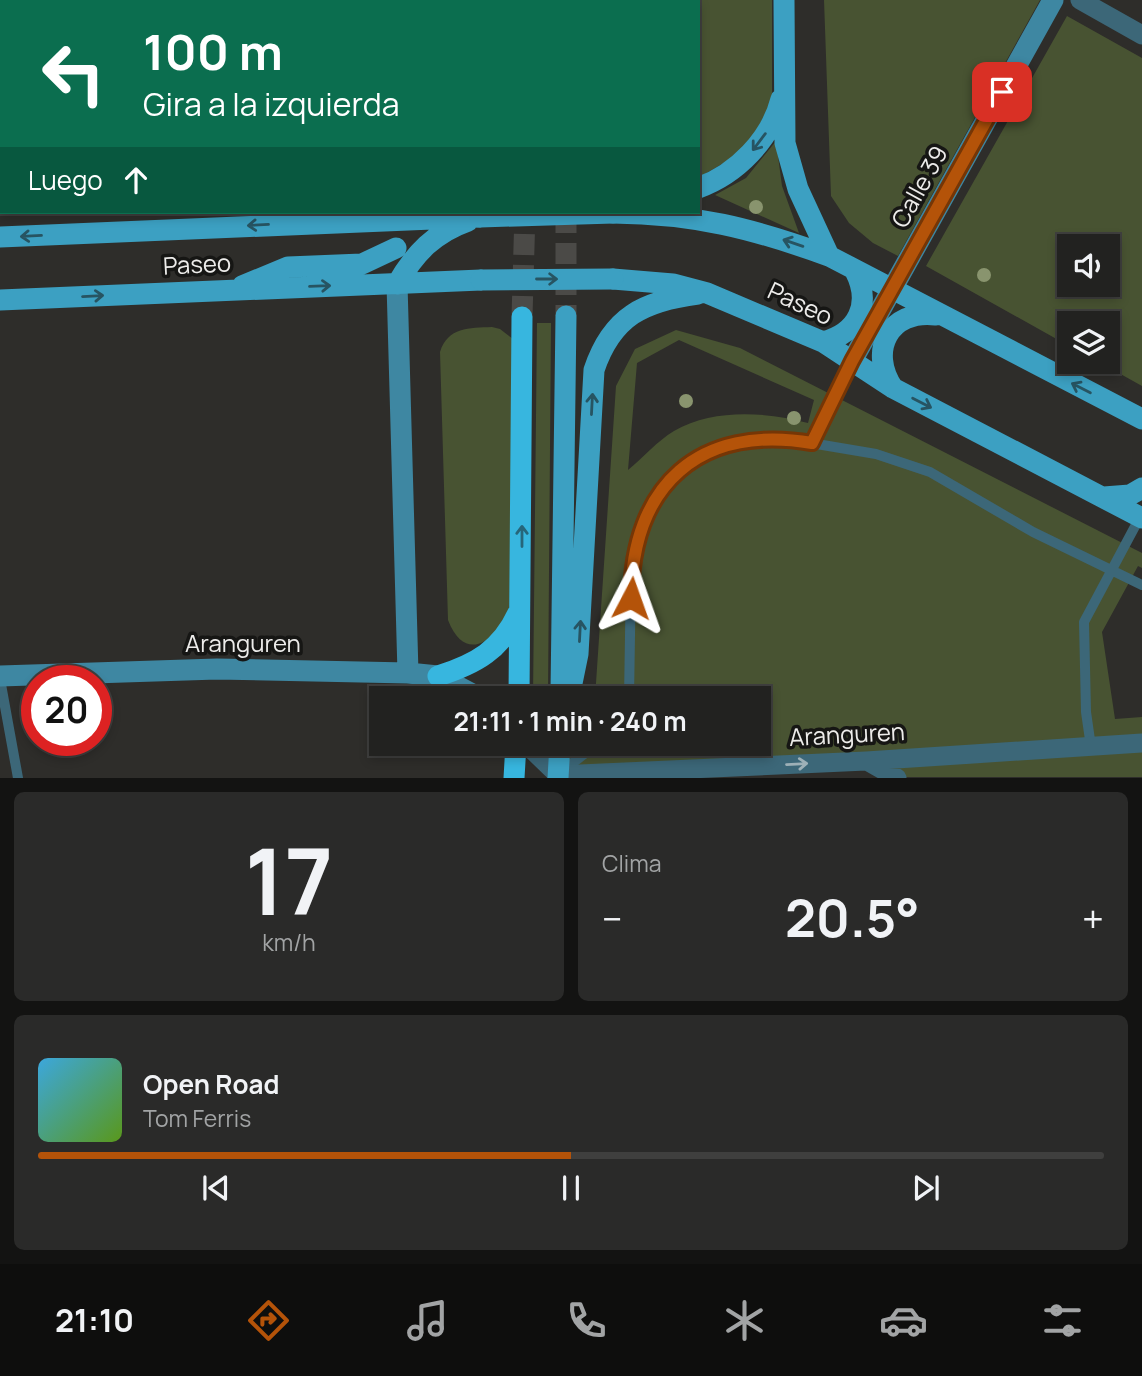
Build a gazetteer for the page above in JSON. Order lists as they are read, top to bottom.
{
  "streets": {
    "main road": ["Paseo"],
    "street": ["Calle 39", "Aranguren"]
  },
  "crossings": [
    ["Calle 39", "Paseo"]
  ],
  "page": {
    "turn": ["100 m", "Gira a la izquierda"],
    "then": "Luego",
    "limit": "20",
    "trip": "21:11 · 1 min · 240 m",
    "tile": [
      ["17", "km/h"],
      "Clima"
    ],
    "heat": ["−", "20.5°", "+"],
    "song": ["Open Road", "Tom Ferris"],
    "tabs": "21:10"
  }
}
